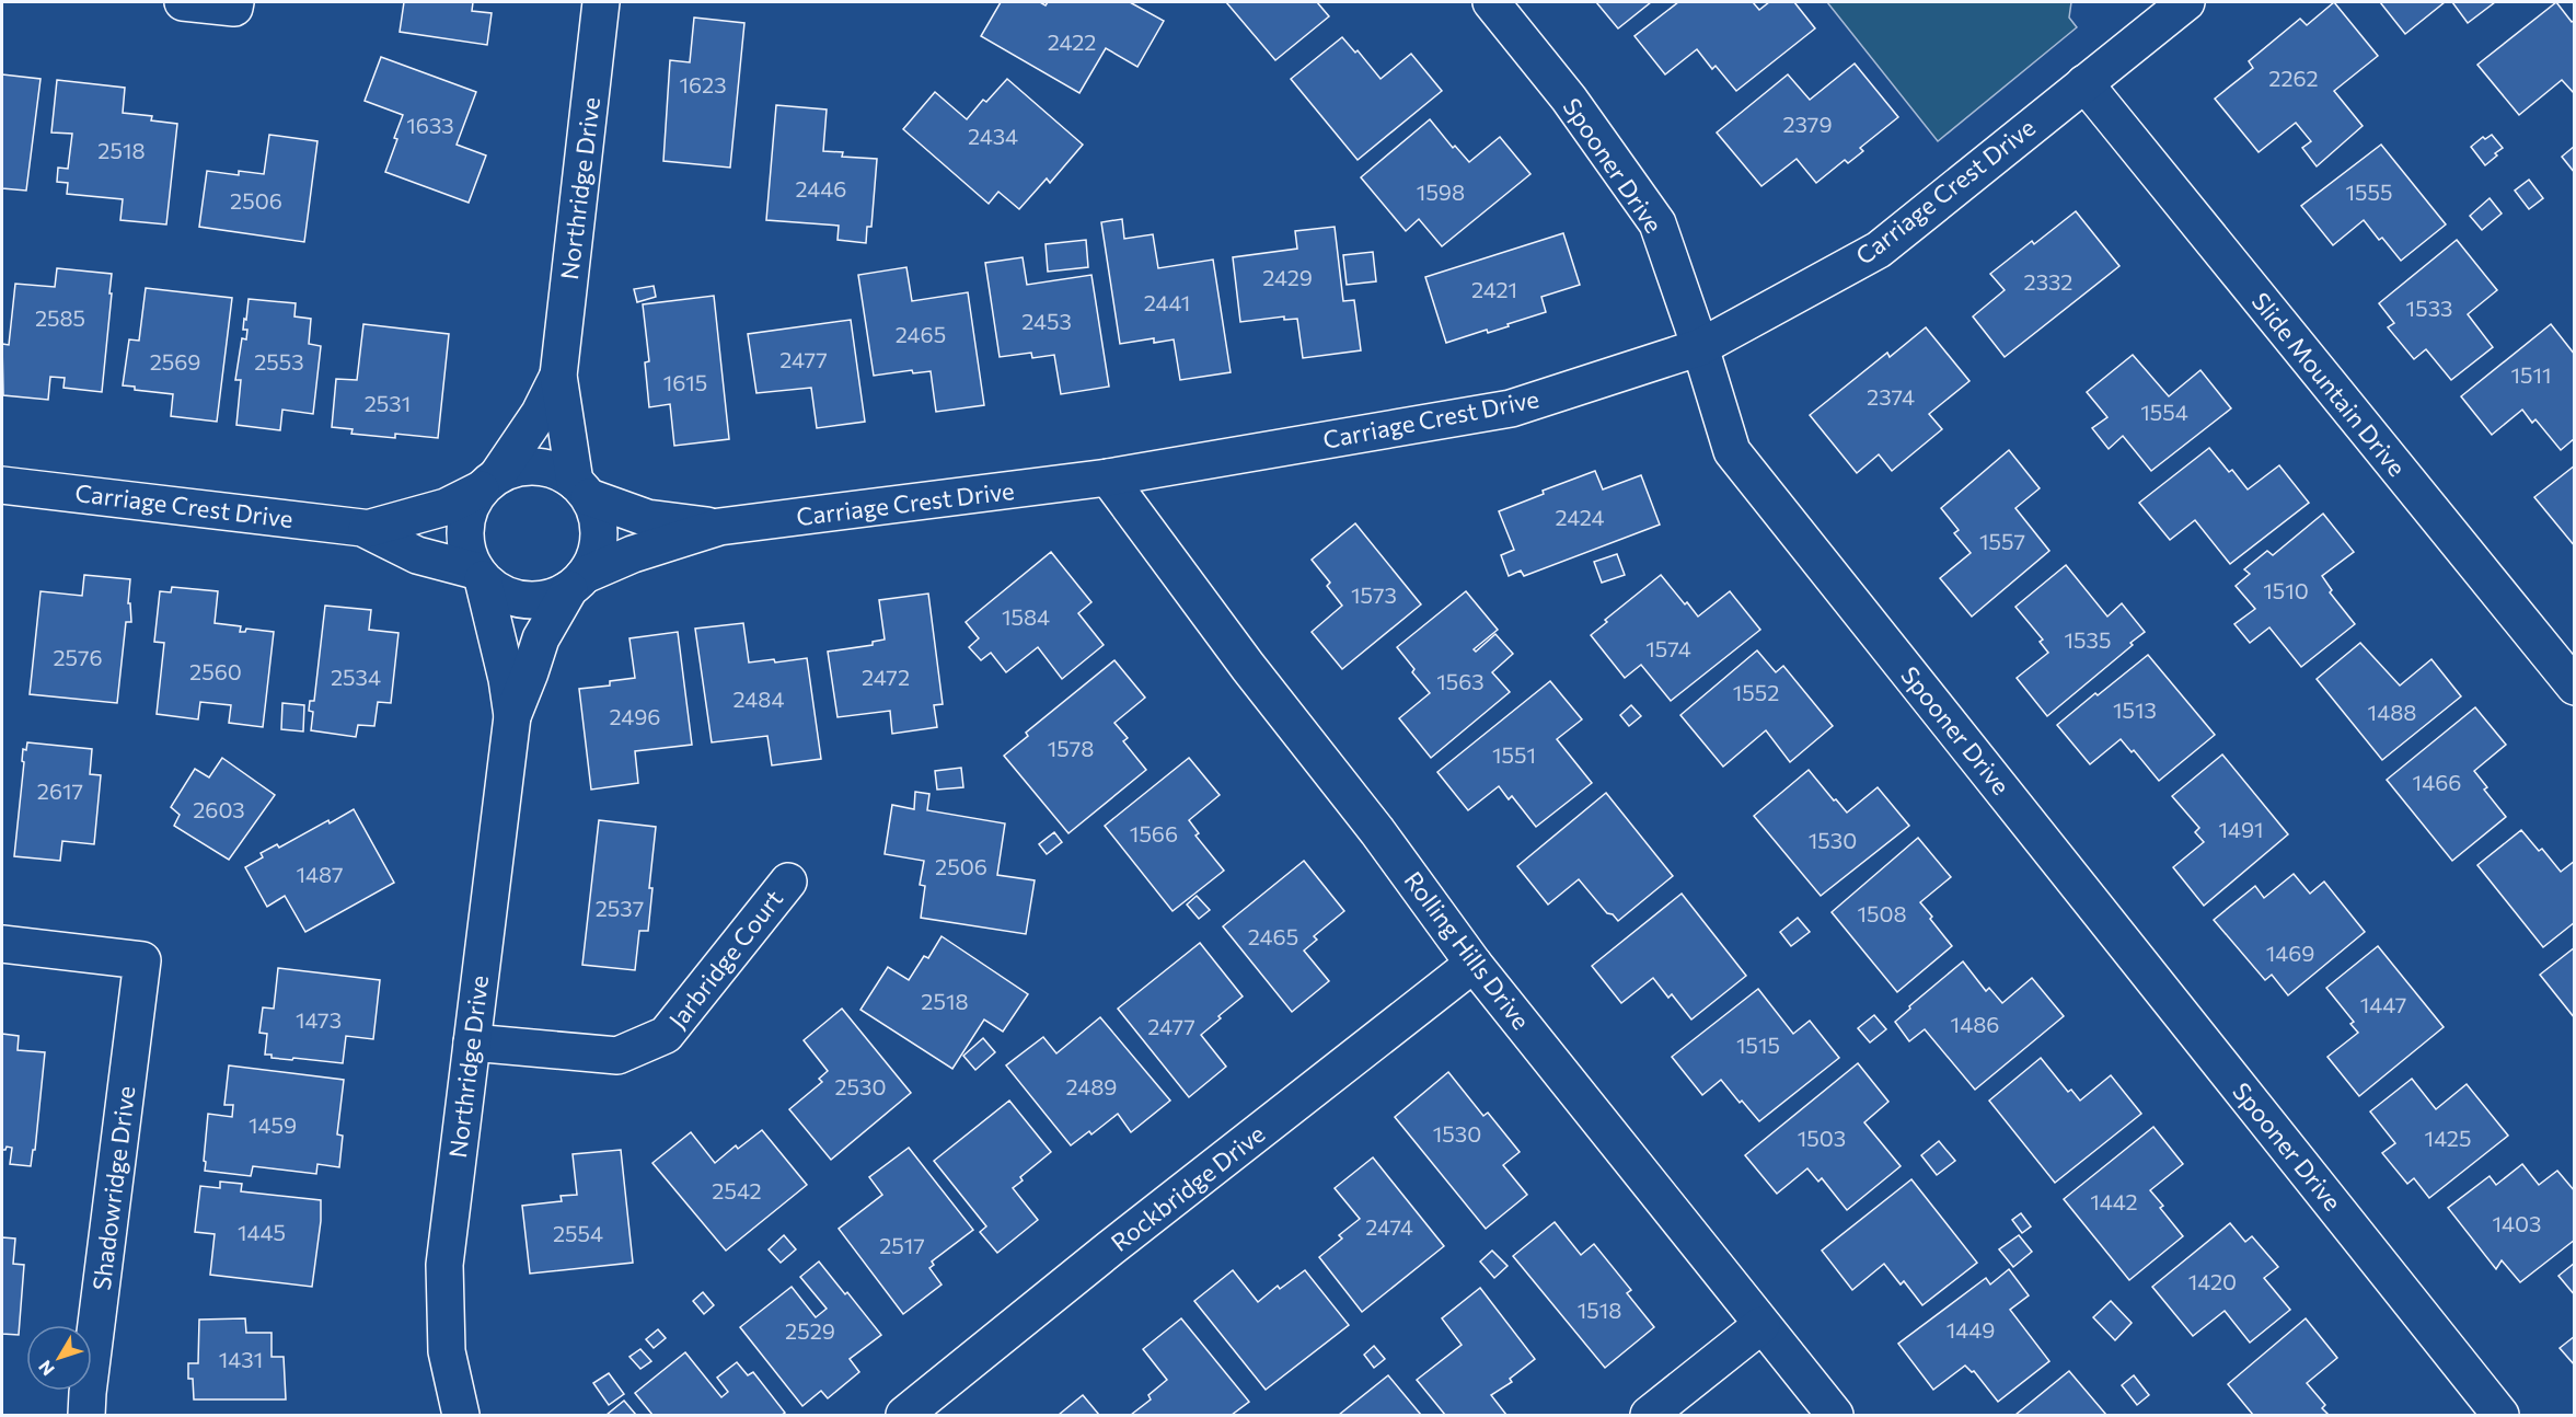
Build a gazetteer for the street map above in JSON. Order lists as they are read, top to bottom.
{
  "streets": {
    "street": [
      "Spooner Drive",
      "Northridge Drive",
      "Carriage Crest Drive",
      "Slide Mountain Drive",
      "Rolling Hills Drive",
      "Jarbridge Court",
      "Shadowridge Drive",
      "Rockbridge Drive"
    ]
  },
  "crossings": [
    ["Spooner Drive", "Carriage Crest Drive"],
    ["Northridge Drive", "Carriage Crest Drive"],
    ["Northridge Drive", "Jarbridge Court"],
    ["Carriage Crest Drive", "Slide Mountain Drive"],
    ["Carriage Crest Drive", "Rolling Hills Drive"],
    ["Rolling Hills Drive", "Rockbridge Drive"]
  ],
  "house_numbers": [
    "2422",
    "2262",
    "1623",
    "2379",
    "1633",
    "2434",
    "2518",
    "2446",
    "1598",
    "1555",
    "2506",
    "2429",
    "2332",
    "2421",
    "2441",
    "1533",
    "2585",
    "2453",
    "2465",
    "2477",
    "2569",
    "2553",
    "1511",
    "1615",
    "2374",
    "2531",
    "1554",
    "2424",
    "1557",
    "1510",
    "1573",
    "1584",
    "1535",
    "1574",
    "2576",
    "2560",
    "2534",
    "2472",
    "1563",
    "1552",
    "2484",
    "1513",
    "1488",
    "2496",
    "1578",
    "1551",
    "1466",
    "2617",
    "2603",
    "1491",
    "1566",
    "1530",
    "2506",
    "1487",
    "2537",
    "1508",
    "2465",
    "1469",
    "2518",
    "1447",
    "1473",
    "1486",
    "2477",
    "1515",
    "2530",
    "2489",
    "1459",
    "1530",
    "1503",
    "1425",
    "2542",
    "1442",
    "1403",
    "2474",
    "1445",
    "2554",
    "2517",
    "1420",
    "1518",
    "1449",
    "2529",
    "1431"
  ],
  "north": "bottom left"
}
